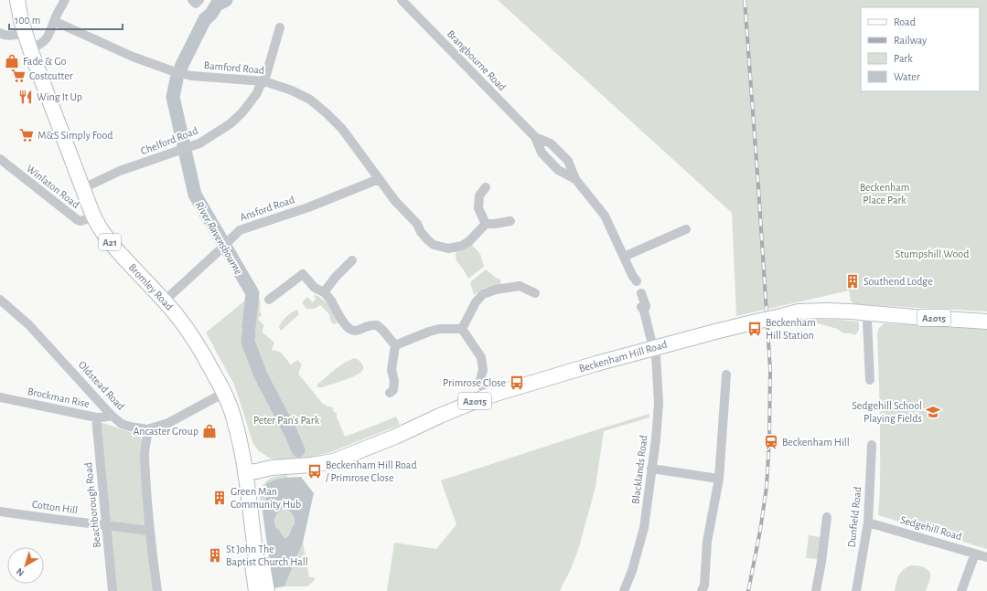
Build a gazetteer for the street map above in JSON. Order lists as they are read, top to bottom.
{
  "streets": {
    "main road": [
      "A21",
      "Bromley Road",
      "A2015",
      "Beckenham Hill Road"
    ],
    "street": [
      "Brangbourne Road",
      "Bamford Road",
      "Chelford Road",
      "Winlaton Road",
      "Ansford Road",
      "Oldstead Road",
      "Brockman Rise",
      "Blacklands Road",
      "Beachborough Road",
      "Cotton Hill",
      "Dunfield Road",
      "Sedgehill Road"
    ]
  },
  "crossings": [
    ["Bamford Road", "Chelford Road"],
    ["Bamford Road", "Ansford Road"],
    ["Chelford Road", "Bromley Road"],
    ["Winlaton Road", "Bromley Road"],
    ["Ansford Road", "Bromley Road"],
    ["Bromley Road", "Beckenham Hill Road"],
    ["Bromley Road", "Oldstead Road"],
    ["Beckenham Hill Road", "Blacklands Road"],
    ["Oldstead Road", "Brockman Rise"],
    ["Brockman Rise", "Beachborough Road"],
    ["Beachborough Road", "Cotton Hill"],
    ["Dunfield Road", "Sedgehill Road"]
  ],
  "water": ["River Ravensbourne"],
  "parks": ["Beckenham Place Park", "Stumpshill Wood", "Peter Pan's Park"],
  "places": {
    "shop": ["Fade & Go", "Ancaster Group"],
    "supermarket": ["Costcutter", "M&S Simply Food"],
    "restaurant": ["Wing It Up"],
    "building": ["Southend Lodge", "Green Man Community Hub", "St John The Baptist Church Hall"],
    "bus stop": ["Beckenham Hill Station", "Primrose Close", "Beckenham Hill Road / Primrose Close"],
    "school or university": ["Sedgehill School Playing Fields"],
    "station": ["Beckenham Hill"]
  },
  "legend": [
    "Road",
    "Railway",
    "Park",
    "Water"
  ],
  "scale_bar": "100 m",
  "north": "bottom left"
}
